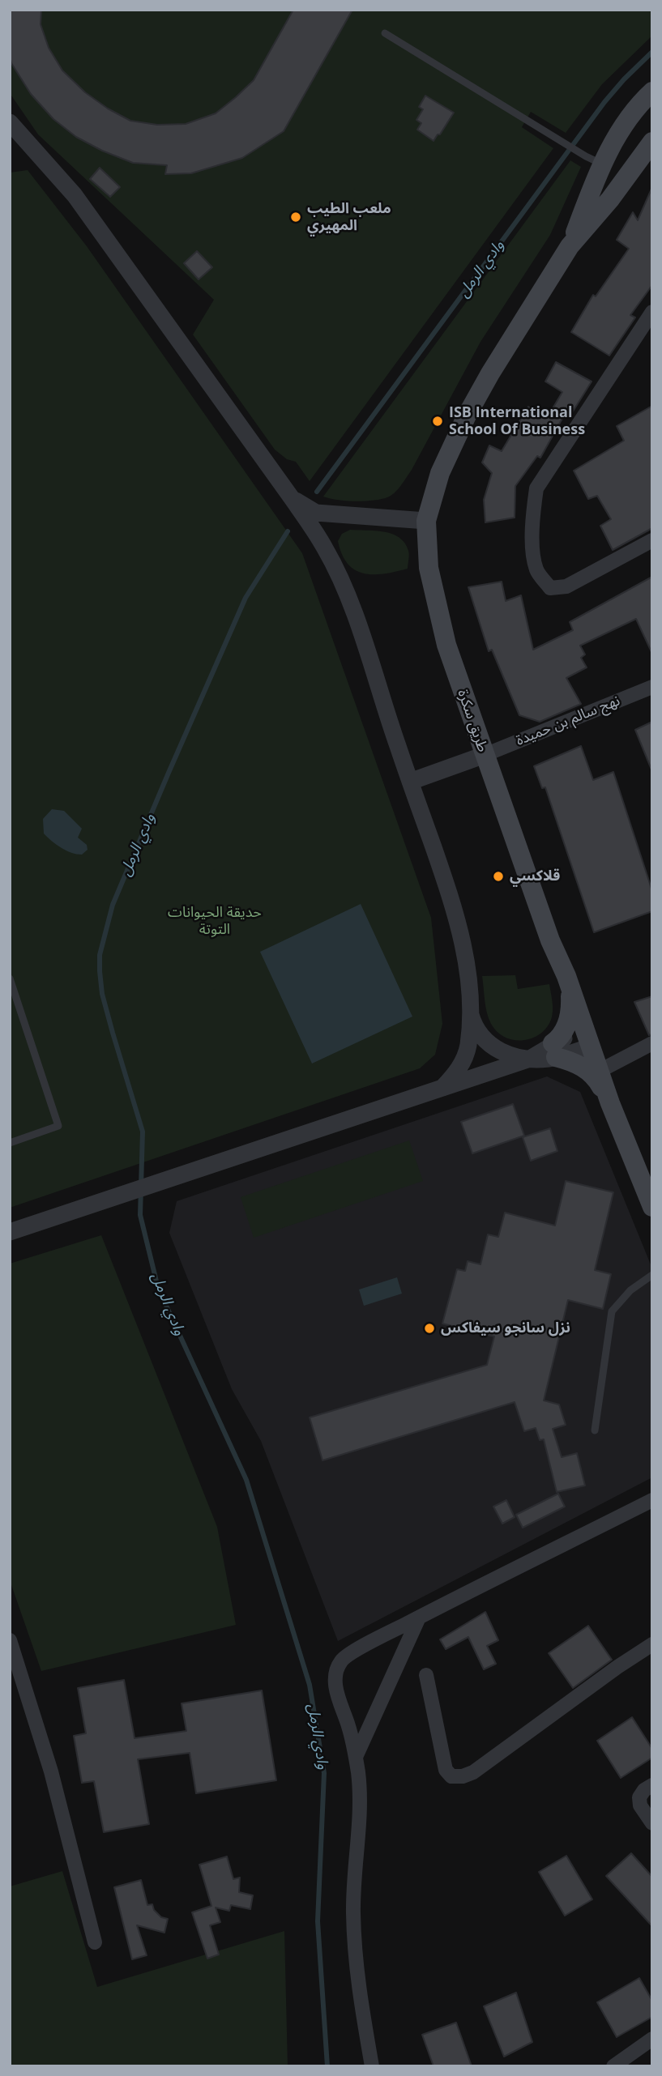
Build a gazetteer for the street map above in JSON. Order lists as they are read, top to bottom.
{
  "streets": {
    "main road": ["طريق سكرة"],
    "street": ["نهج سالم بن حميدة"]
  },
  "crossings": [
    ["طريق سكرة", "نهج سالم بن حميدة"]
  ],
  "water": ["وادي الرمل"],
  "parks": ["حديقة الحيوانات التوتة"],
  "places": [
    "ملعب الطيب المهيري",
    "ISB International School Of Business",
    "قلاكسي",
    "نزل سانجو سيفاكس"
  ]
}
